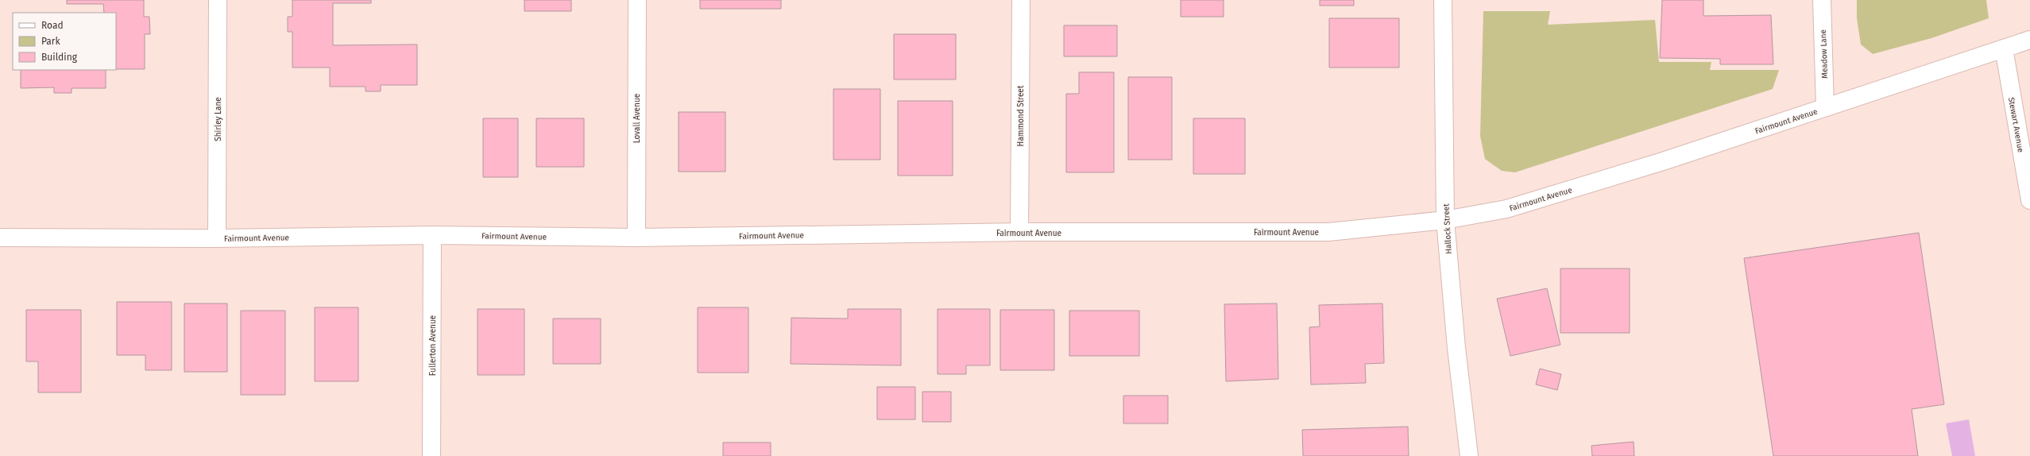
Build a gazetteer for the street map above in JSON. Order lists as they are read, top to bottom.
{
  "streets": {
    "main road": [
      "Meadow Lane",
      "Hammond Street",
      "Lovall Avenue",
      "Shirley Lane",
      "Fairmount Avenue",
      "Stewart Avenue",
      "Hallock Street",
      "Fullerton Avenue"
    ]
  },
  "crossings": [
    ["Meadow Lane", "Fairmount Avenue"],
    ["Hammond Street", "Fairmount Avenue"],
    ["Lovall Avenue", "Fairmount Avenue"],
    ["Shirley Lane", "Fairmount Avenue"],
    ["Fairmount Avenue", "Stewart Avenue"],
    ["Fairmount Avenue", "Hallock Street"],
    ["Fairmount Avenue", "Fullerton Avenue"]
  ],
  "legend": ["Road", "Park", "Building"]
}
